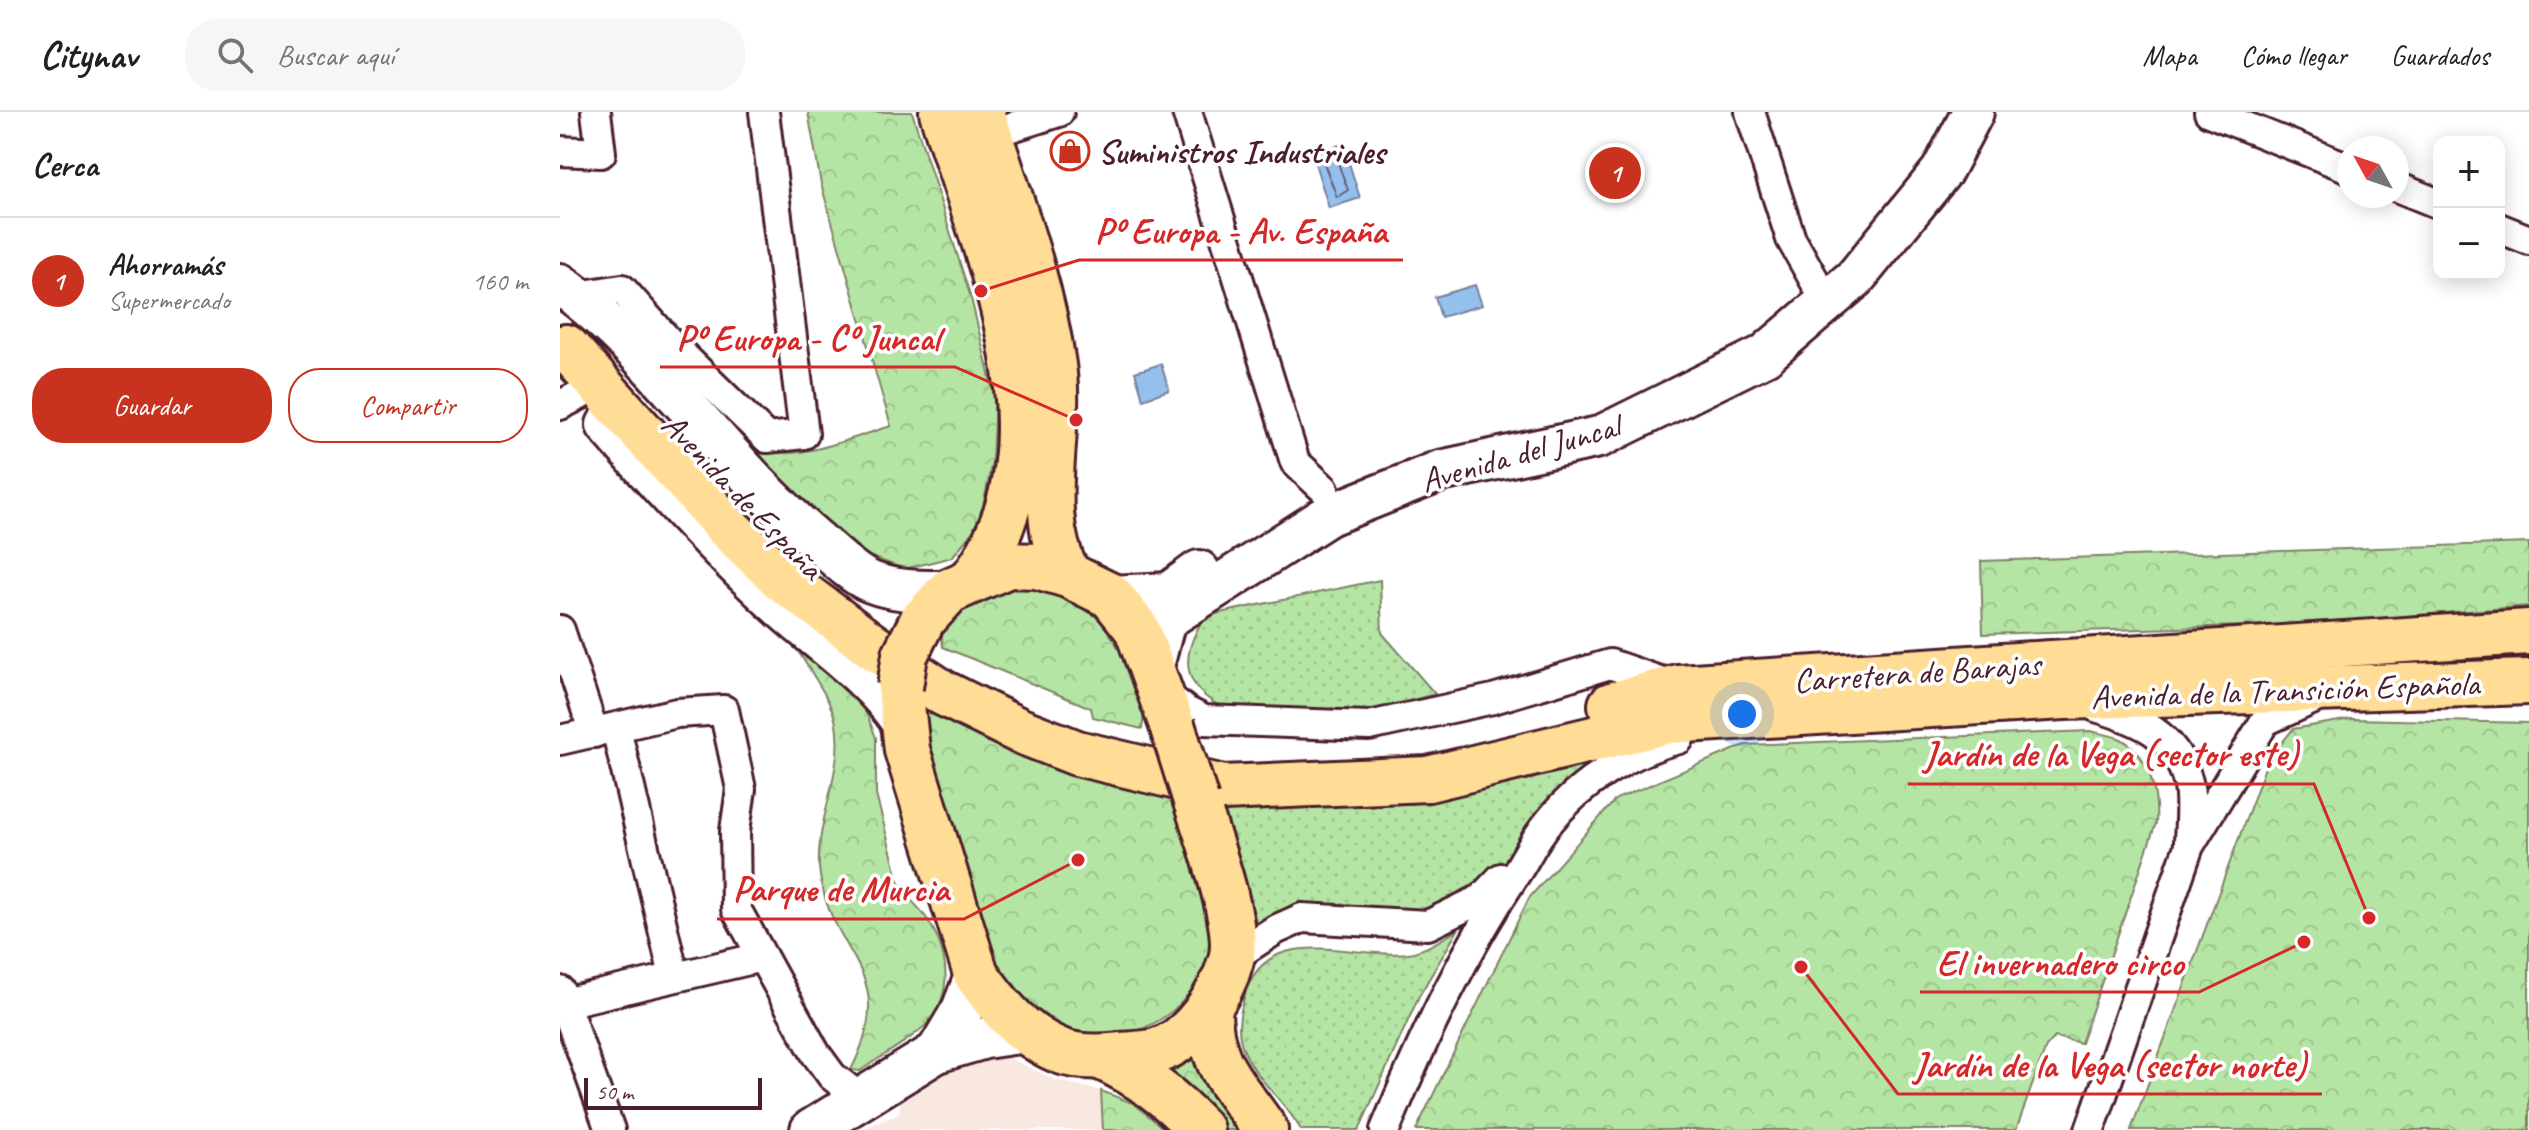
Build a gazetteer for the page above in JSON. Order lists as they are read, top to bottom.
{
  "streets": {
    "main road": ["Avenida de España", "Carretera de Barajas", "Avenida de la Transición Española"],
    "street": ["Avenida del Juncal"]
  },
  "crossings": [
    ["Avenida de España", "Carretera de Barajas"],
    ["Carretera de Barajas", "Avenida de la Transición Española"]
  ],
  "places": {
    "shop": ["Suministros Industriales"],
    "other": [
      "Pº Europa - Av. España",
      "Pº Europa - Cº Juncal",
      "Parque de Murcia",
      "Jardín de la Vega (sector este)",
      "El invernadero circo",
      "Jardín de la Vega (sector norte)"
    ]
  },
  "scale_bar": "50 m",
  "north": "top left",
  "page": {
    "header": "Citynav",
    "search": "Buscar aquí",
    "nav": ["Mapa", "Cómo llegar", "Guardados"],
    "heading": "Cerca",
    "map_buttons": ["+", "−"],
    "pins": "1",
    "list": [
      {
        "mark": "1",
        "name": "Ahorramás",
        "note": "Supermercado",
        "value": "160 m"
      }
    ],
    "buttons": ["Guardar", "Compartir"],
    "scale": "50 m"
  }
}
